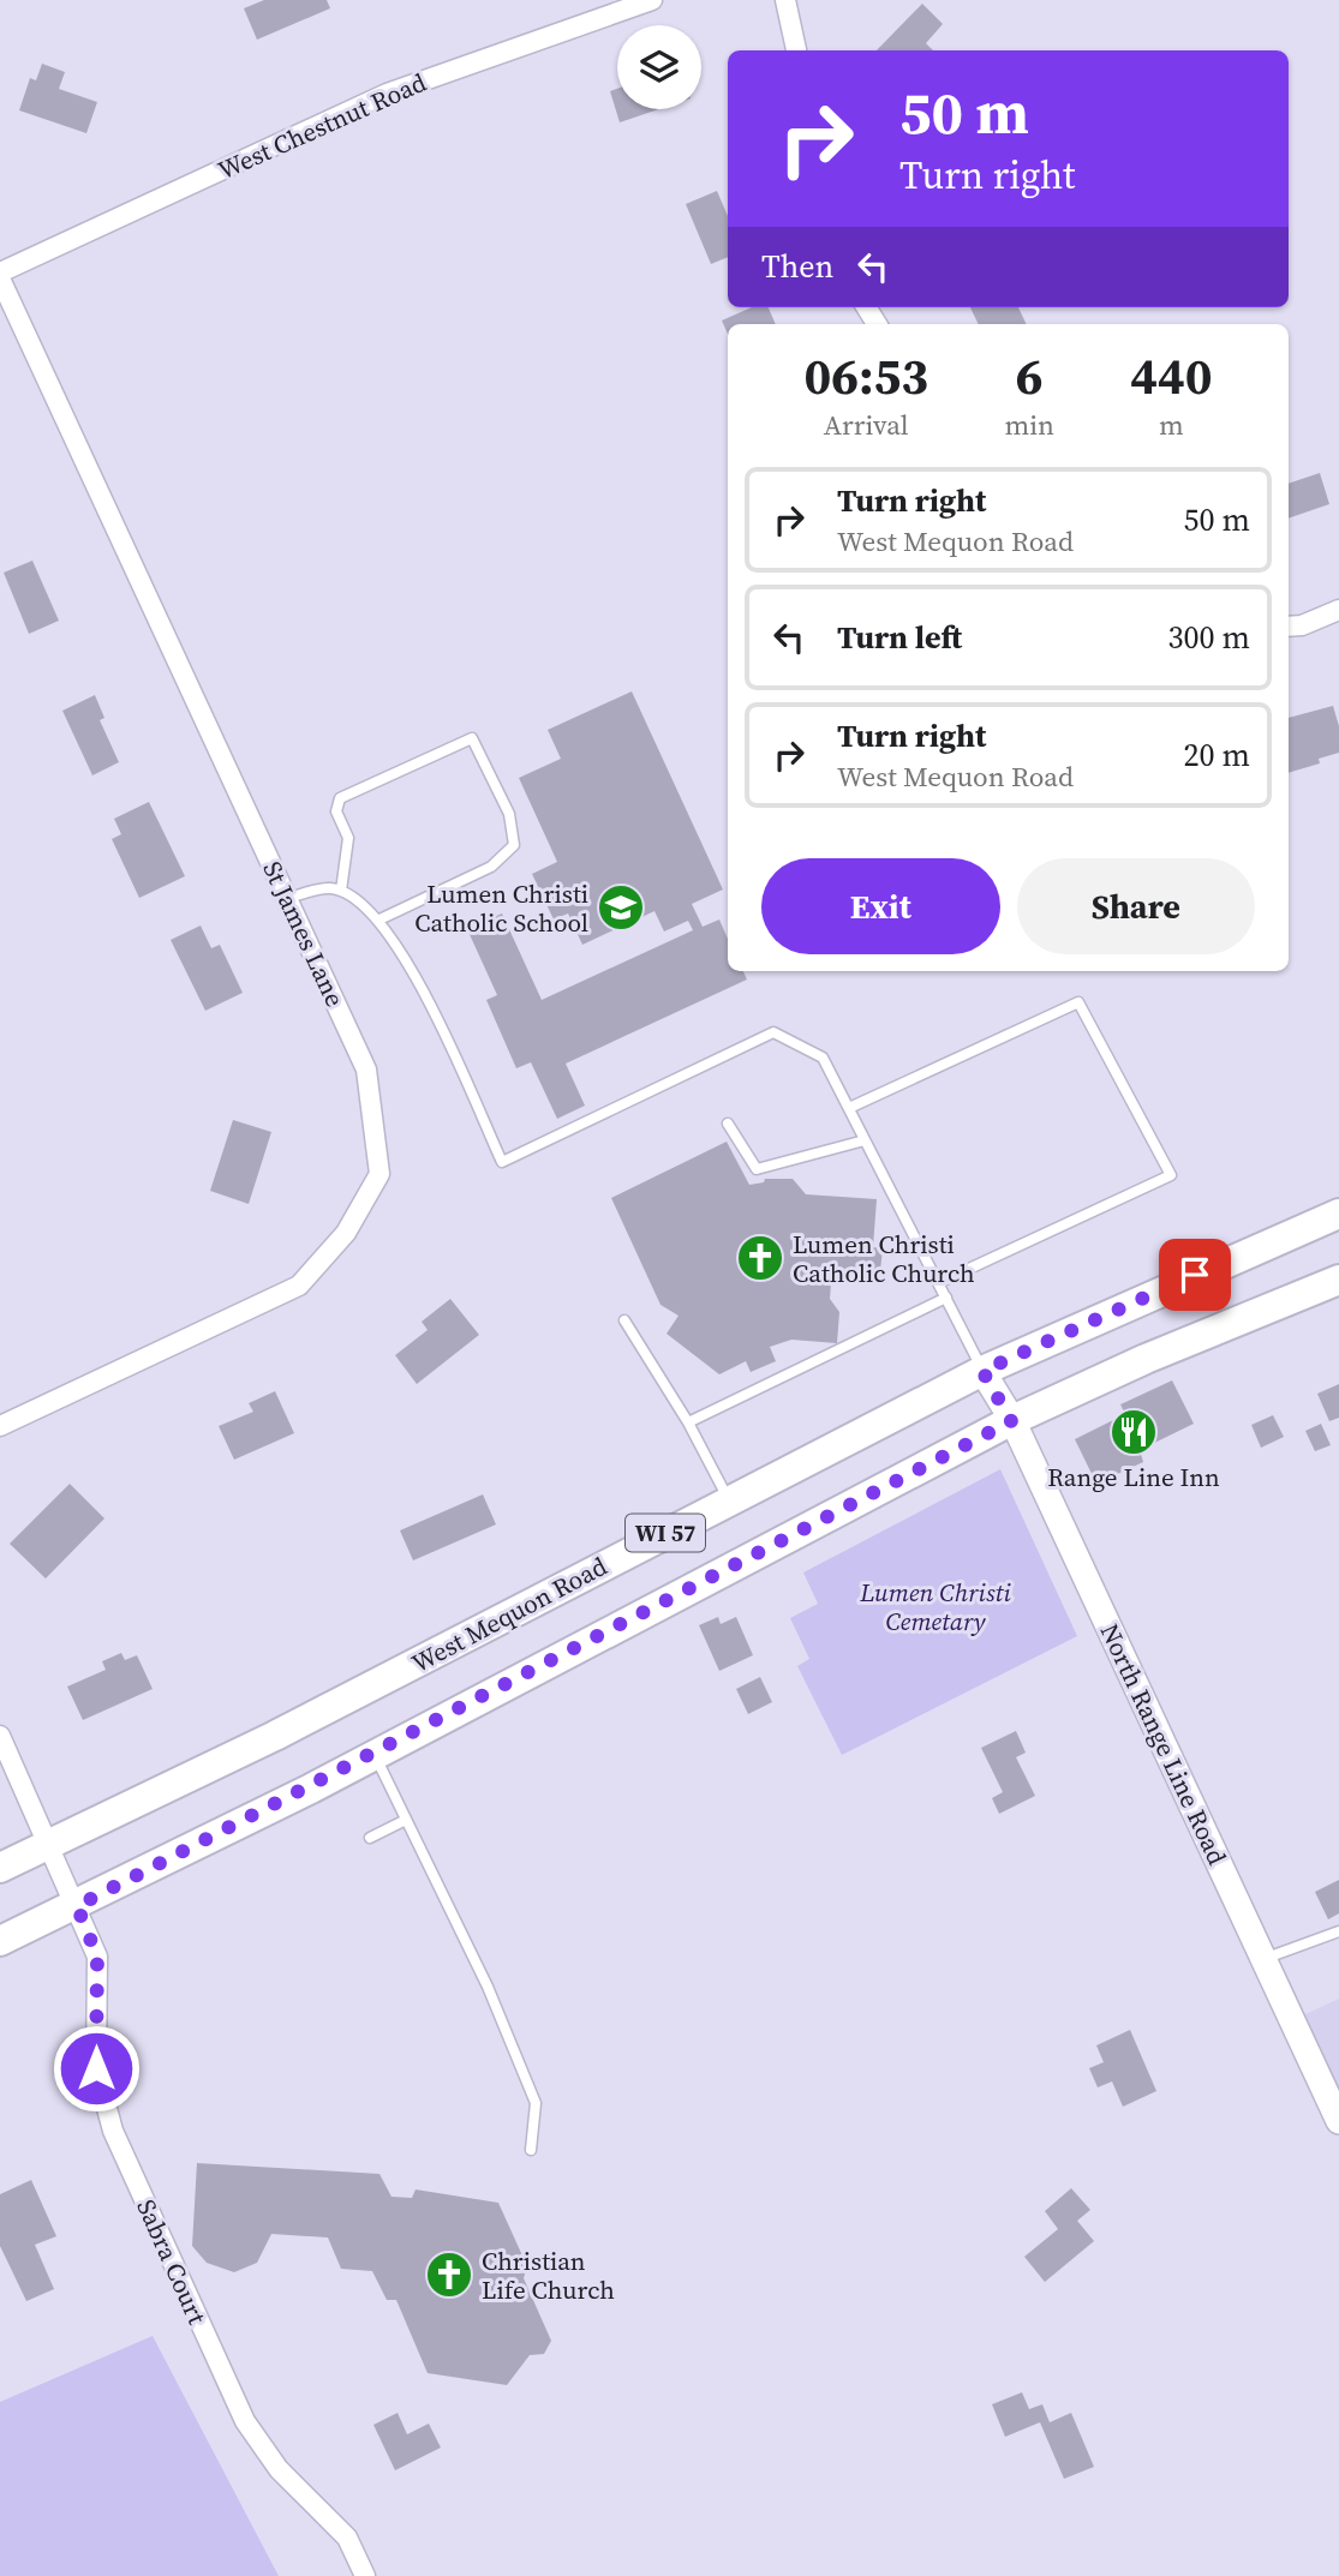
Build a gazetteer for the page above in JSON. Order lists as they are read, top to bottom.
{
  "streets": {
    "main road": ["WI 57", "West Mequon Road"],
    "street": [
      "West Chestnut Road",
      "St James Lane",
      "North Range Line Road",
      "Sabra Court"
    ]
  },
  "crossings": [
    ["West Chestnut Road", "St James Lane"],
    ["WI 57", "North Range Line Road"],
    ["WI 57", "Sabra Court"],
    ["West Mequon Road", "North Range Line Road"],
    ["West Mequon Road", "Sabra Court"]
  ],
  "parks": ["Lumen Christi Cemetary"],
  "places": {
    "school or university": ["Lumen Christi Catholic School"],
    "church": ["Lumen Christi Catholic Church", "Christian Life Church"],
    "restaurant": ["Range Line Inn"]
  },
  "page": {
    "turn": ["50 m", "Turn right"],
    "then": "Then",
    "eta": [
      "06:53",
      "Arrival",
      "6",
      "min",
      "440",
      "m"
    ],
    "list": [
      {
        "name": "Turn right",
        "note": "West Mequon Road",
        "value": "50 m"
      },
      {
        "name": "Turn left",
        "value": "300 m"
      },
      {
        "name": "Turn right",
        "note": "West Mequon Road",
        "value": "20 m"
      }
    ],
    "buttons": ["Exit", "Share"]
  }
}
